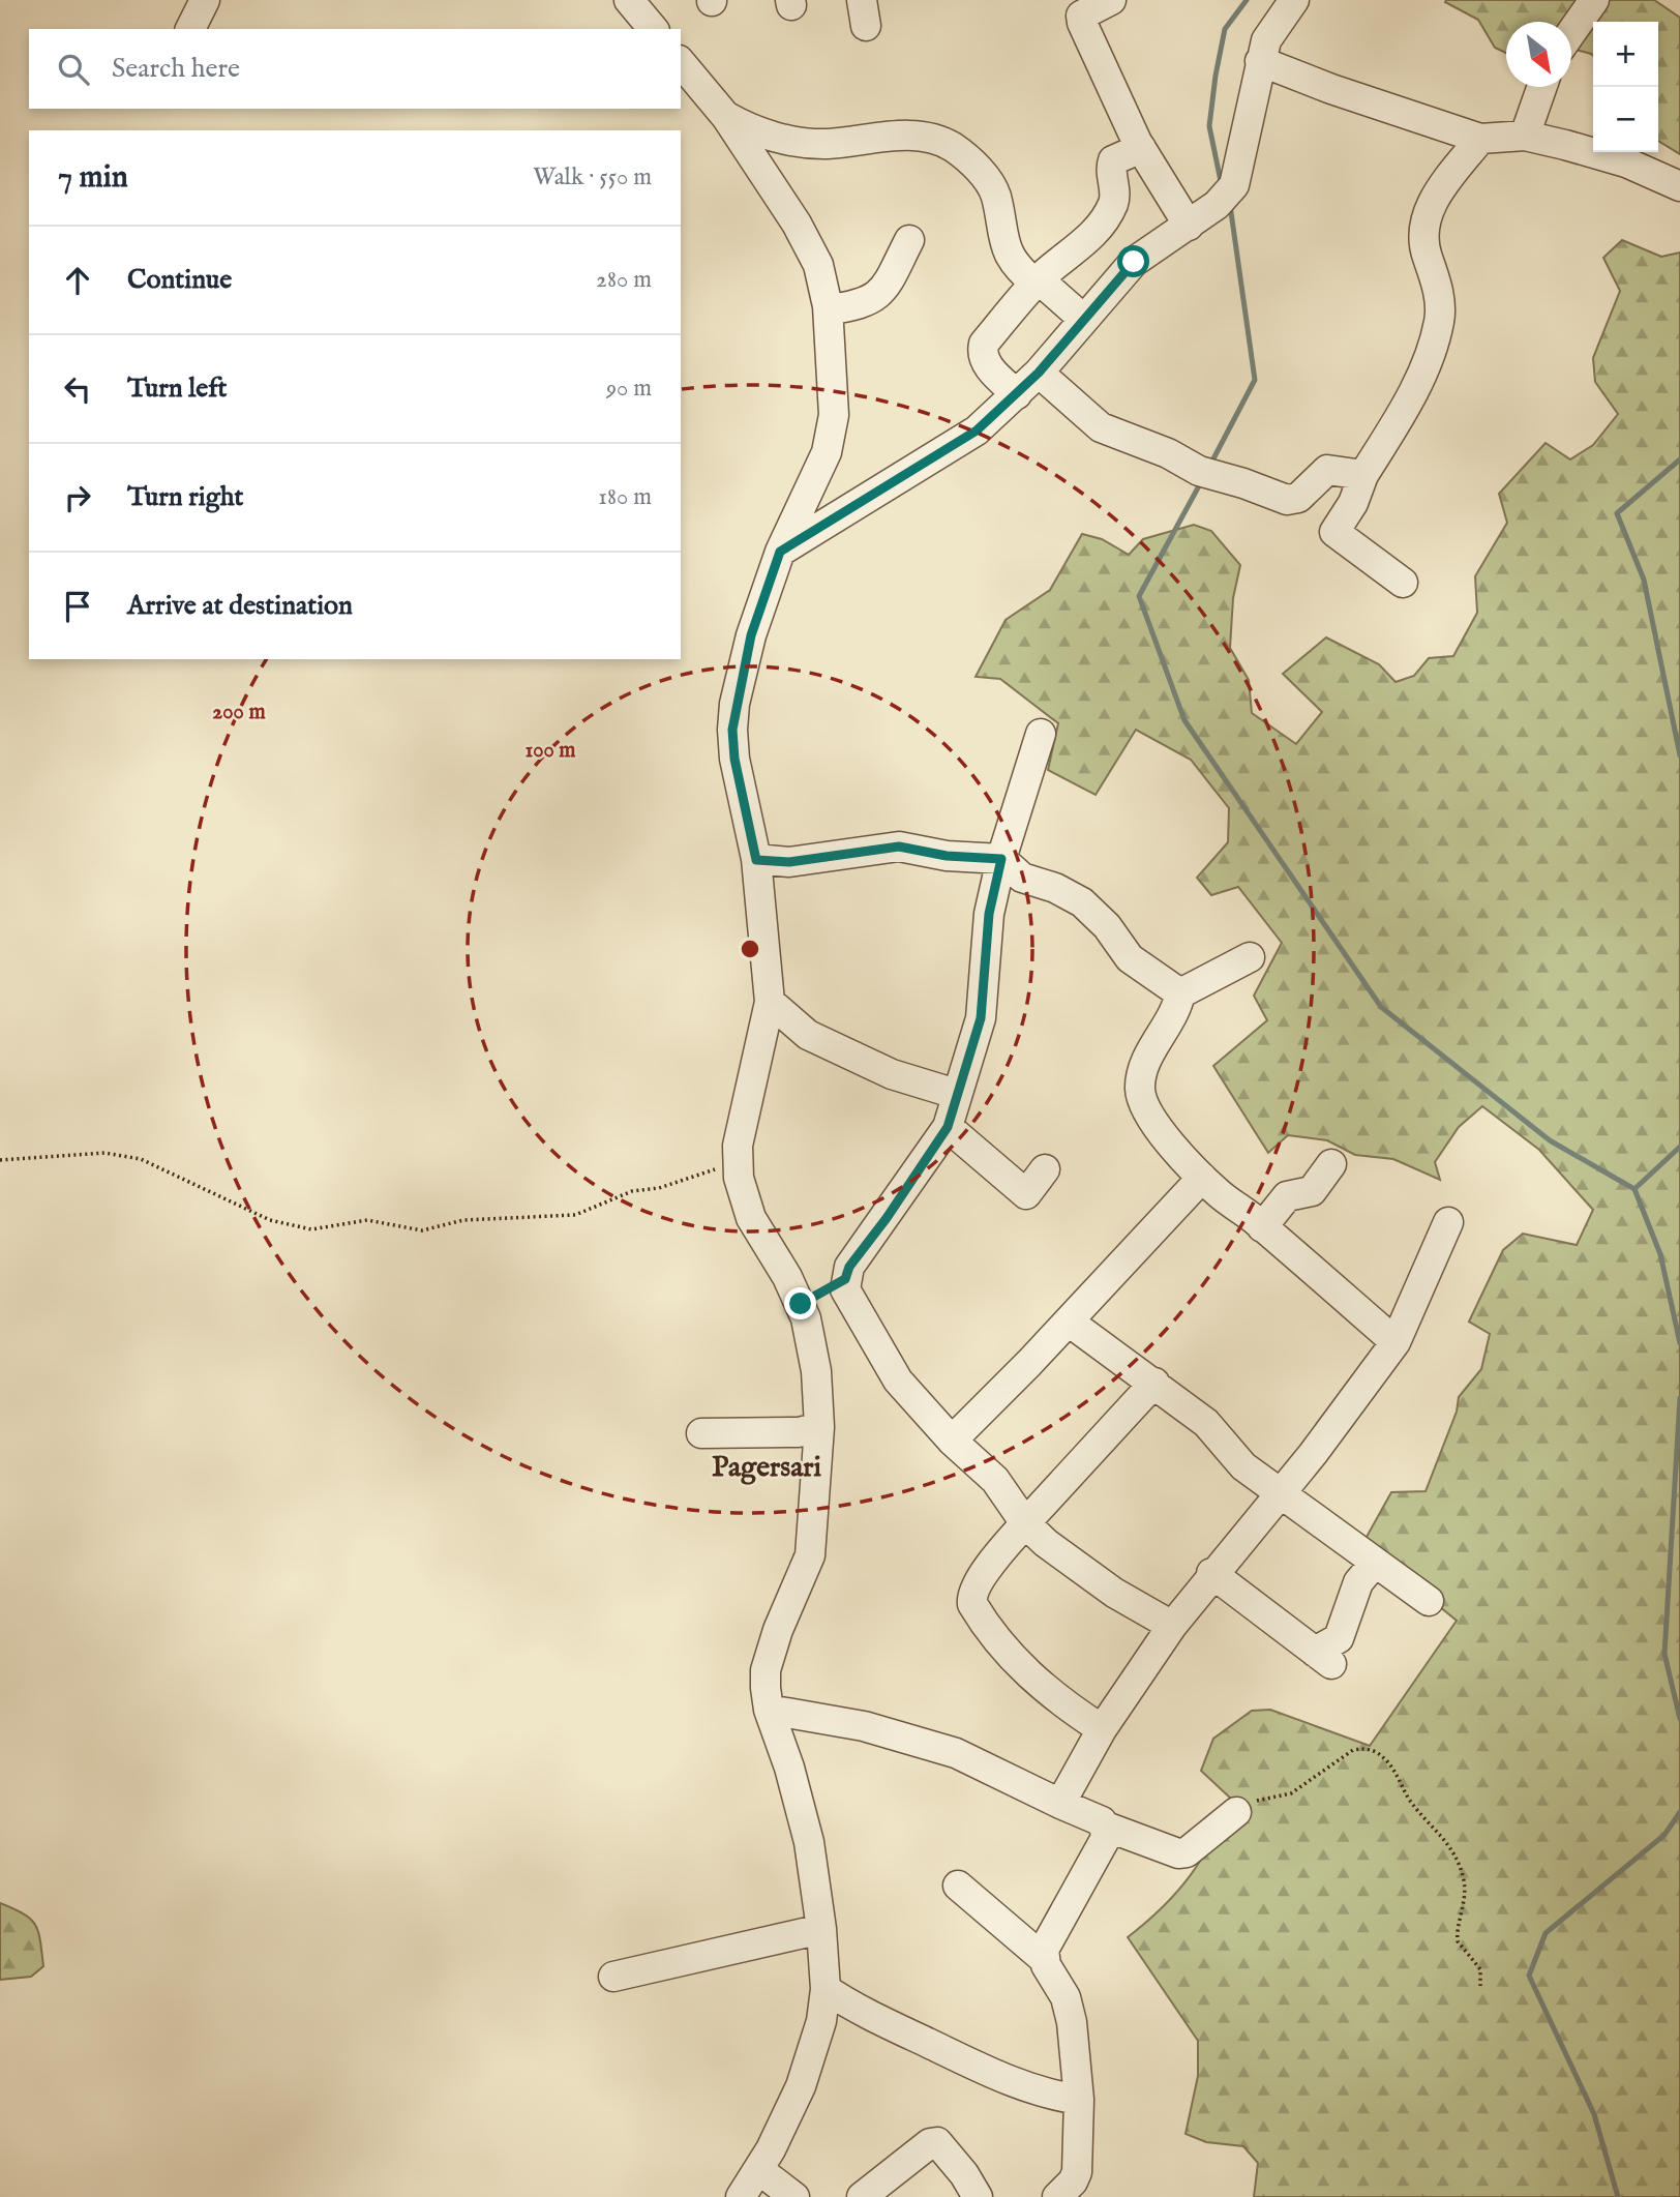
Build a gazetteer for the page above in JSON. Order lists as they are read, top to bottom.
{
  "districts": ["Pagersari"],
  "north": "bottom right",
  "page": {
    "map_buttons": ["+", "−"],
    "search": "Search here",
    "heading": ["7 min", "Walk · 550 m"],
    "list": [
      ["Continue", "280 m"],
      ["Turn left", "90 m"],
      ["Turn right", "180 m"],
      "Arrive at destination"
    ]
  },
  "rings": ["200 m", "100 m"]
}
